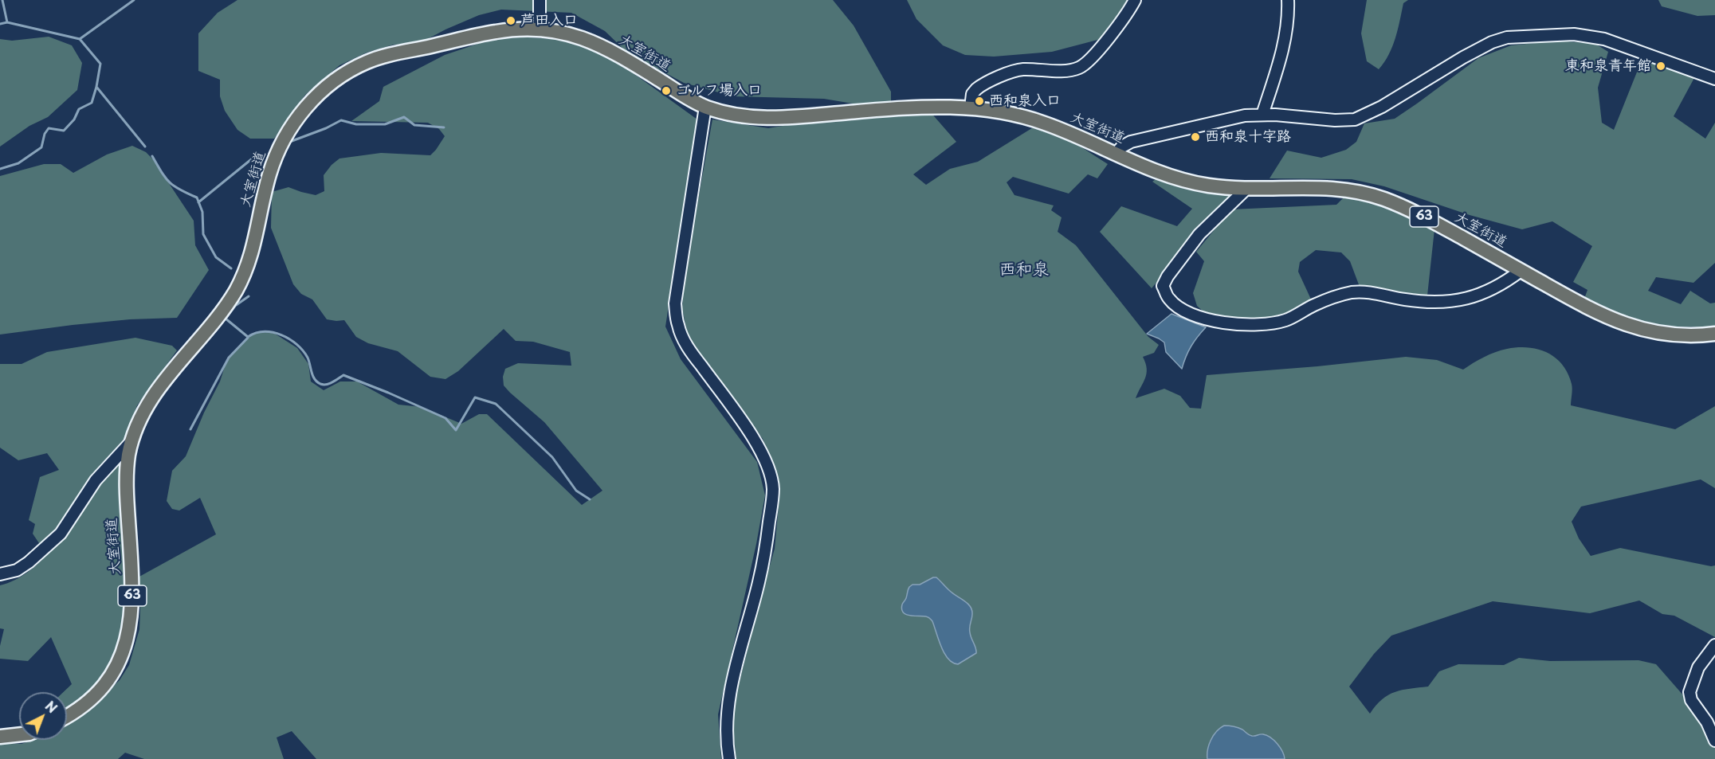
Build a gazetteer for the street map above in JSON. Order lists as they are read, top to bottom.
{
  "streets": {
    "main road": ["大室街道", "63"]
  },
  "districts": ["西和泉"],
  "places": [
    "芦田入口",
    "東和泉青年館",
    "ゴルフ場入口",
    "西和泉入口",
    "西和泉十字路"
  ],
  "north": "top right"
}
